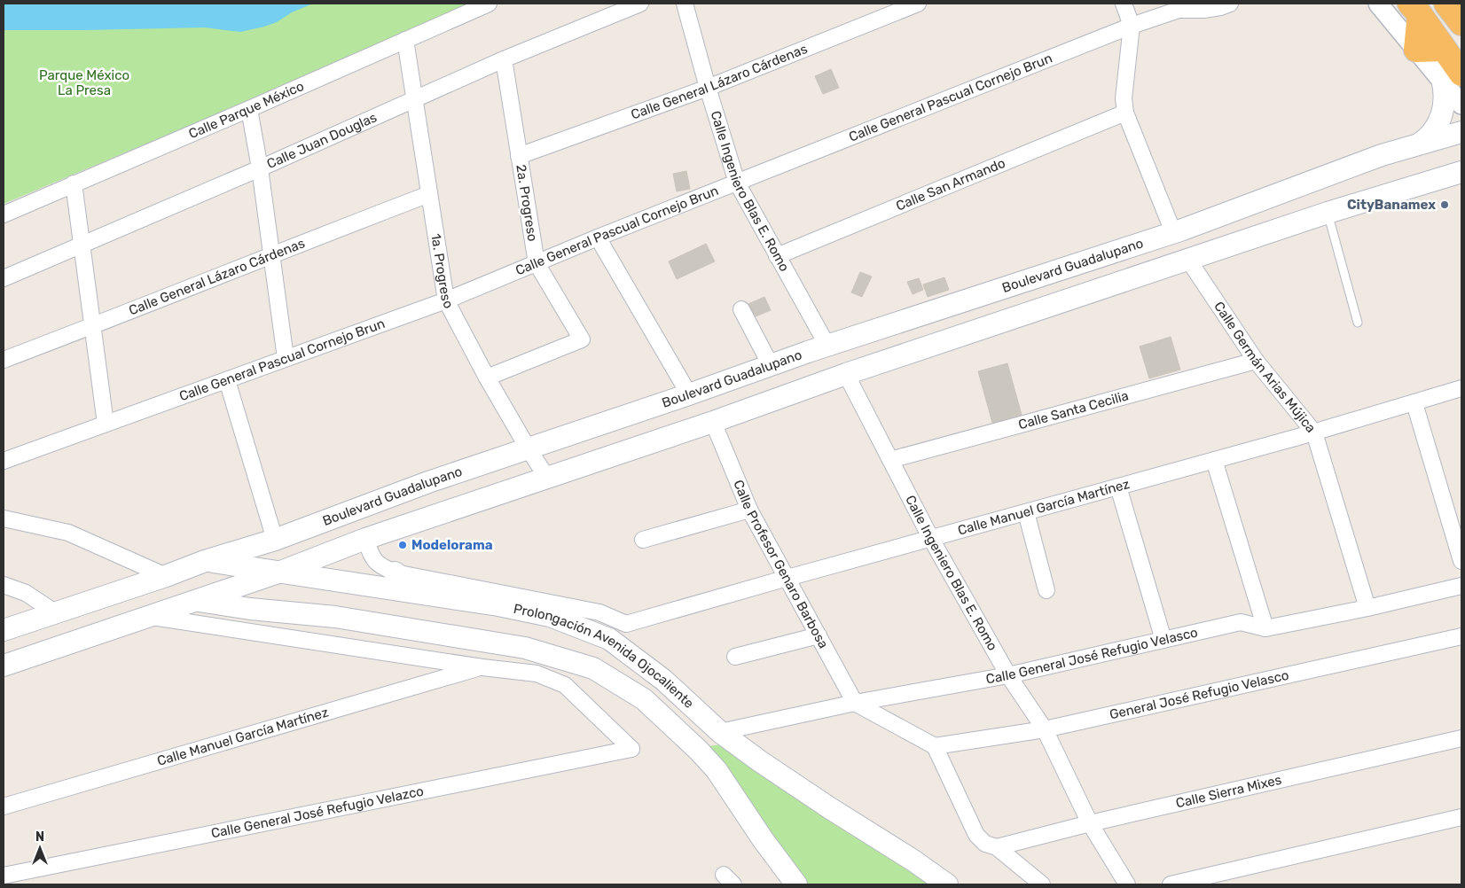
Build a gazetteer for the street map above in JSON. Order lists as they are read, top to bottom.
{
  "streets": {
    "main road": ["Boulevard Guadalupano", "Prolongación Avenida Ojocaliente"],
    "street": [
      "Calle General Lázaro Cárdenas",
      "Calle General Pascual Cornejo Brun",
      "Calle Parque México",
      "Calle Juan Douglas",
      "Calle San Armando",
      "Calle Ingeniero Blas E. Romo",
      "2a. Progreso",
      "1a. Progreso",
      "Calle Germán Arias Mújica",
      "Calle Santa Cecilia",
      "Calle Manuel García Martínez",
      "Calle Profesor Genaro Barbosa",
      "Calle General José Refugio Velasco",
      "General José Refugio Velasco",
      "Calle Sierra Mixes",
      "Calle General José Refugio Velazco"
    ]
  },
  "crossings": [
    ["Calle General Lázaro Cárdenas", "Calle Ingeniero Blas E. Romo"],
    ["Calle General Lázaro Cárdenas", "2a. Progreso"],
    ["Calle General Lázaro Cárdenas", "1a. Progreso"],
    ["Calle General Pascual Cornejo Brun", "Calle Ingeniero Blas E. Romo"],
    ["Calle General Pascual Cornejo Brun", "2a. Progreso"],
    ["Calle General Pascual Cornejo Brun", "1a. Progreso"],
    ["Calle Parque México", "1a. Progreso"],
    ["Calle Juan Douglas", "2a. Progreso"],
    ["Calle Juan Douglas", "1a. Progreso"],
    ["Calle San Armando", "Calle Ingeniero Blas E. Romo"],
    ["Calle Ingeniero Blas E. Romo", "Boulevard Guadalupano"],
    ["Calle Ingeniero Blas E. Romo", "Calle Santa Cecilia"],
    ["Calle Ingeniero Blas E. Romo", "Calle Manuel García Martínez"],
    ["Calle Ingeniero Blas E. Romo", "Calle General José Refugio Velasco"],
    ["Calle Ingeniero Blas E. Romo", "General José Refugio Velasco"],
    ["Calle Ingeniero Blas E. Romo", "Calle Sierra Mixes"],
    ["2a. Progreso", "1a. Progreso"],
    ["Boulevard Guadalupano", "1a. Progreso"],
    ["Boulevard Guadalupano", "Prolongación Avenida Ojocaliente"],
    ["Calle Germán Arias Mújica", "Calle Santa Cecilia"],
    ["Calle Germán Arias Mújica", "Calle Manuel García Martínez"],
    ["Calle Germán Arias Mújica", "Calle General José Refugio Velasco"],
    ["Calle Manuel García Martínez", "Calle Profesor Genaro Barbosa"],
    ["Calle Profesor Genaro Barbosa", "Calle General José Refugio Velasco"],
    ["Calle General José Refugio Velasco", "Prolongación Avenida Ojocaliente"]
  ],
  "parks": ["Parque México La Presa"],
  "places": ["CityBanamex", "Modelorama"],
  "north": "top"
}
